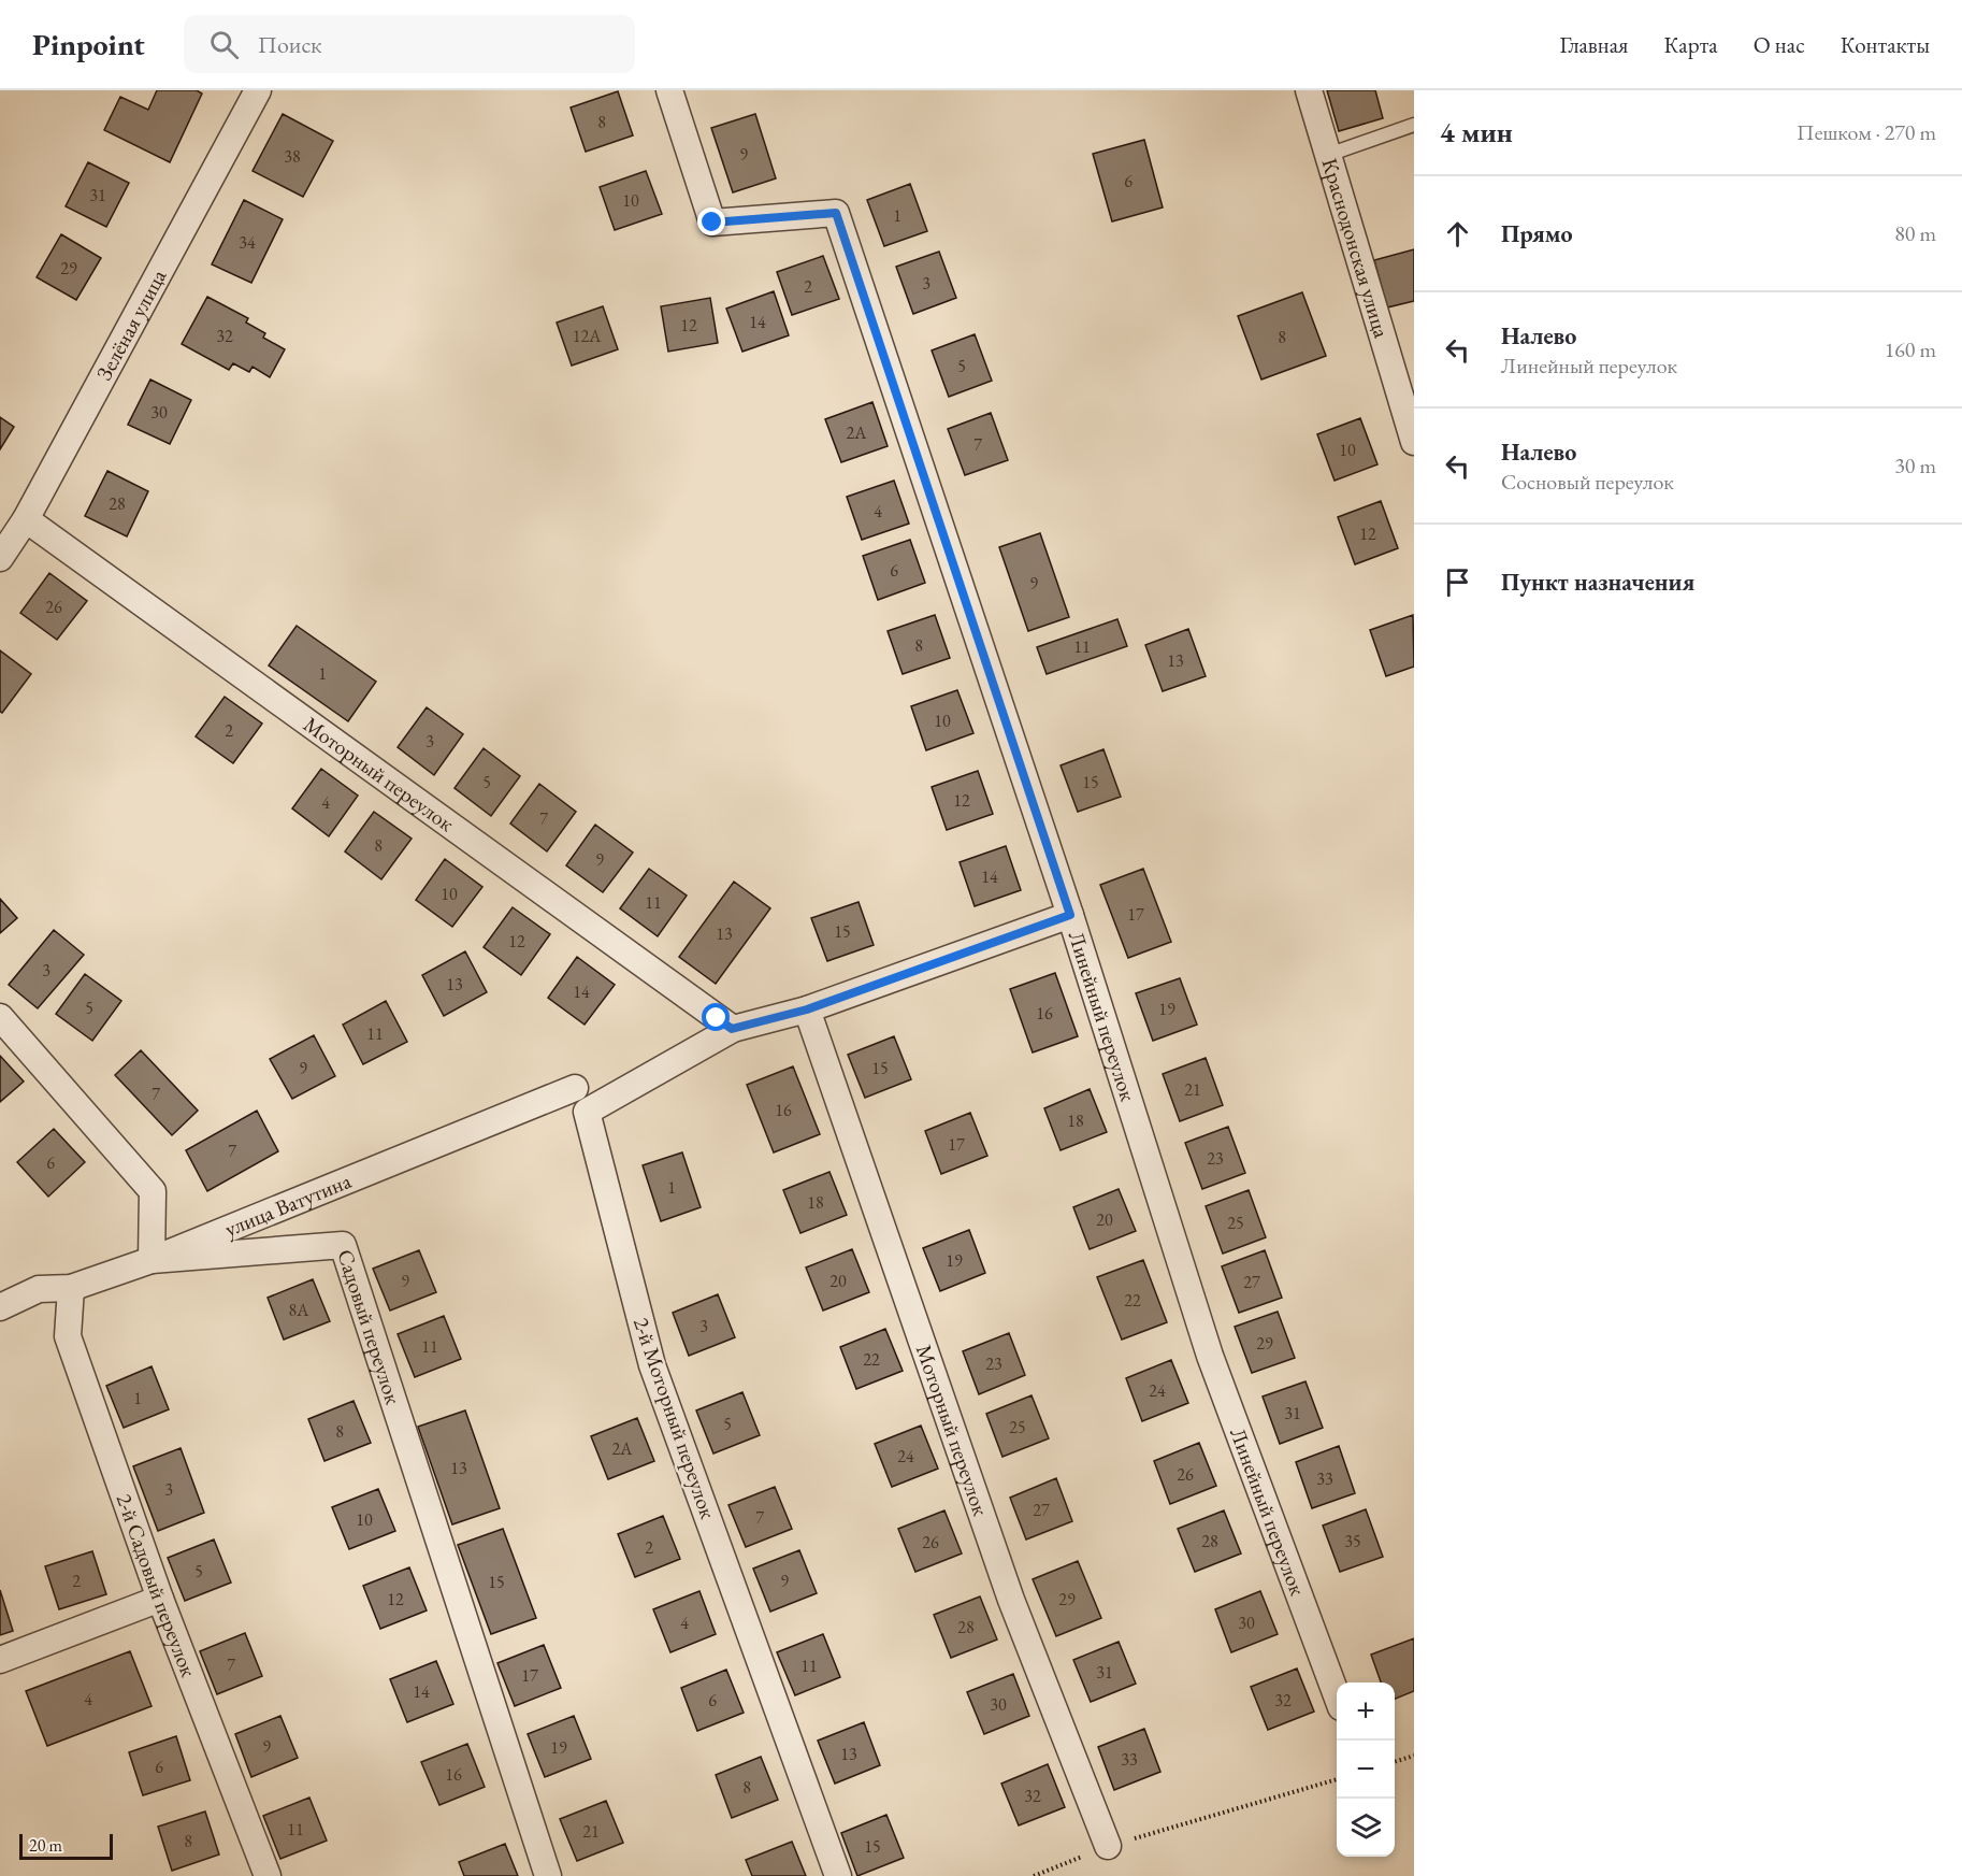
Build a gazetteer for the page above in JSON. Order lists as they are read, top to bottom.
{
  "streets": {
    "street": [
      "Краснодонская улица",
      "Зелёная улица",
      "Моторный переулок",
      "Линейный переулок",
      "улица Ватутина",
      "Садовый переулок",
      "2-й Моторный переулок",
      "2-й Садовый переулок"
    ]
  },
  "crossings": [
    ["Зелёная улица", "Моторный переулок"],
    ["Моторный переулок", "2-й Моторный переулок"],
    ["улица Ватутина", "Садовый переулок"],
    ["улица Ватутина", "2-й Садовый переулок"]
  ],
  "house_numbers": [
    "8",
    "9",
    "38",
    "6",
    "31",
    "10",
    "1",
    "34",
    "29",
    "3",
    "2",
    "14",
    "12",
    "32",
    "12А",
    "8",
    "5",
    "30",
    "2А",
    "7",
    "10",
    "28",
    "4",
    "12",
    "6",
    "9",
    "26",
    "8",
    "11",
    "13",
    "1",
    "10",
    "2",
    "3",
    "5",
    "15",
    "12",
    "4",
    "7",
    "8",
    "9",
    "14",
    "10",
    "11",
    "17",
    "15",
    "13",
    "12",
    "3",
    "13",
    "14",
    "5",
    "19",
    "16",
    "11",
    "9",
    "15",
    "21",
    "7",
    "16",
    "18",
    "17",
    "7",
    "23",
    "6",
    "1",
    "18",
    "20",
    "25",
    "19",
    "9",
    "20",
    "27",
    "22",
    "8А",
    "3",
    "29",
    "11",
    "22",
    "23",
    "24",
    "1",
    "31",
    "5",
    "25",
    "8",
    "2А",
    "24",
    "13",
    "26",
    "33",
    "3",
    "27",
    "7",
    "10",
    "28",
    "35",
    "26",
    "2",
    "5",
    "2",
    "9",
    "15",
    "12",
    "29",
    "4",
    "30",
    "28",
    "7",
    "11",
    "31",
    "17",
    "14",
    "4",
    "6",
    "32",
    "30",
    "9",
    "19",
    "13",
    "33",
    "6",
    "16",
    "8",
    "32",
    "11",
    "21",
    "8",
    "15"
  ],
  "scale_bar": "20 m",
  "page": {
    "header": "Pinpoint",
    "search": "Поиск",
    "nav": [
      "Главная",
      "Карта",
      "О нас",
      "Контакты"
    ],
    "heading": ["4 мин", "Пешком · 270 m"],
    "list": [
      ["Прямо", "80 m"],
      ["Налево", "Линейный переулок", "160 m"],
      ["Налево", "Сосновый переулок", "30 m"],
      "Пункт назначения"
    ],
    "map_buttons": ["+", "−"],
    "scale": "20 m"
  }
}
